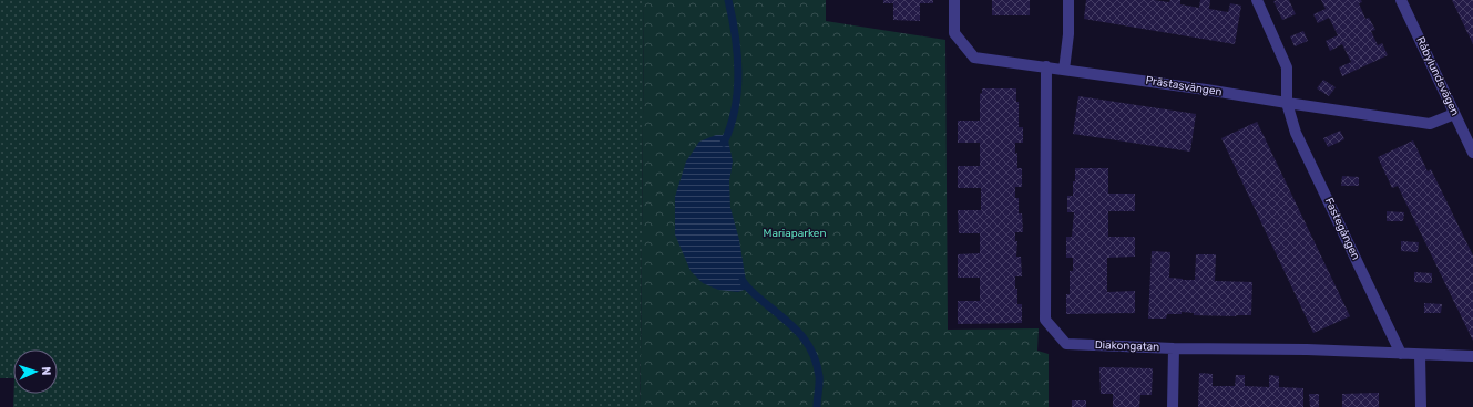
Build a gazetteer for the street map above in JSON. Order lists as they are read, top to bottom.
{
  "streets": {
    "street": [
      "Råbylundsvägen",
      "Prästasvängen",
      "Fastegången",
      "Diakongatan"
    ]
  },
  "crossings": [
    ["Råbylundsvägen", "Prästasvängen"],
    ["Prästasvängen", "Fastegången"],
    ["Prästasvängen", "Diakongatan"],
    ["Fastegången", "Diakongatan"]
  ],
  "parks": ["Mariaparken"],
  "north": "right"
}
